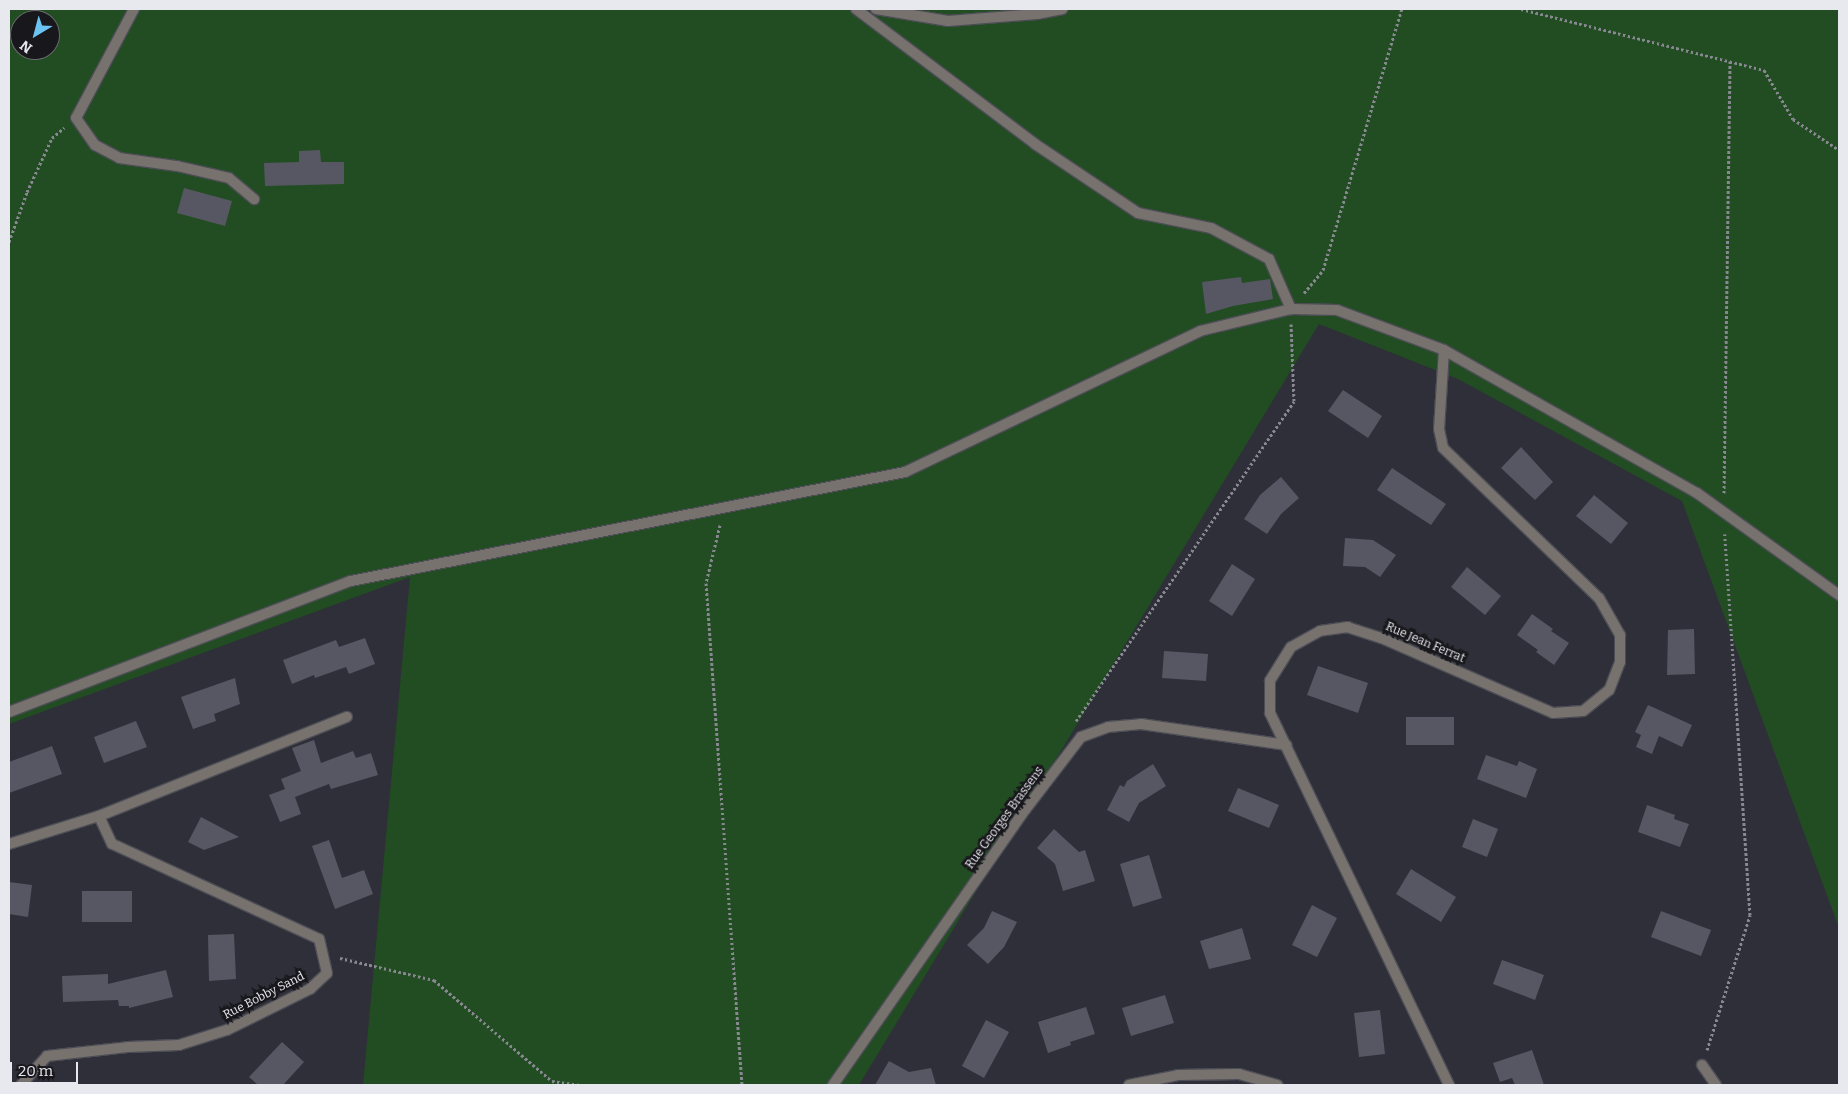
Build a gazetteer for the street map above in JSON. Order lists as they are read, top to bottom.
{
  "streets": {
    "street": ["Rue Jean Ferrat", "Rue Georges Brassens", "Rue Bobby Sand"]
  },
  "scale_bar": "20 m",
  "north": "bottom left"
}
